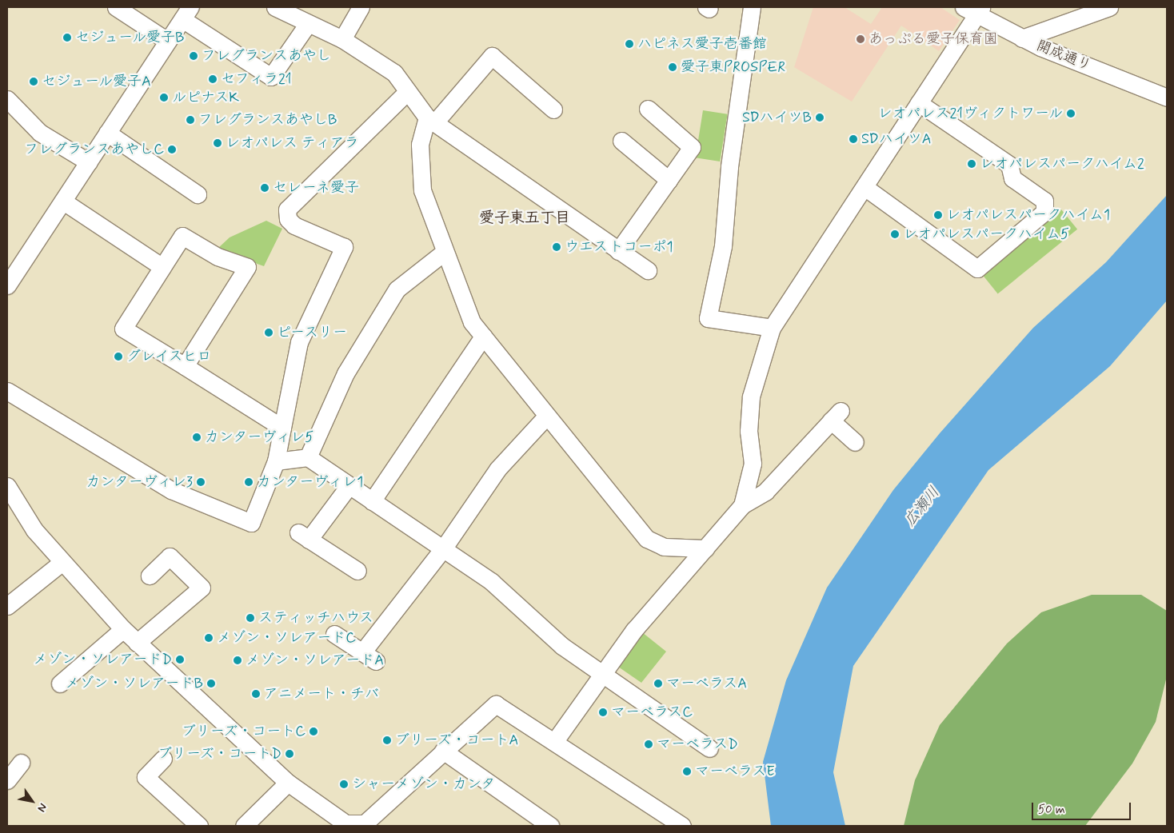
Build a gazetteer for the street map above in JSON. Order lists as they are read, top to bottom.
{
  "streets": {
    "street": ["開成通り"]
  },
  "districts": ["愛子東五丁目"],
  "water": ["広瀬川"],
  "places": [
    "セジュール愛子B",
    "あっぷる愛子保育園",
    "ハピネス愛子壱番館",
    "フレグランスあやし",
    "愛子東PROSPER",
    "セフィラ21",
    "セジュール愛子A",
    "ルピナスK",
    "レオパレス21ヴィクトワール",
    "SDハイツB",
    "フレグランスあやしB",
    "SDハイツA",
    "レオパレス ティアラ",
    "フレグランスあやしC",
    "レオパレスパークハイム2",
    "セレーネ愛子",
    "レオパレスパークハイム1",
    "レオパレスパークハイム5",
    "ウエストコーポ1",
    "ピースリー",
    "グレイスヒロ",
    "カンターヴィレ5",
    "カンターヴィレ3",
    "カンターヴィレ1",
    "スティッチハウス",
    "メゾン・ソレアードC",
    "メゾン・ソレアードD",
    "メゾン・ソレアードA",
    "メゾン・ソレアードB",
    "マーベラスA",
    "アニメート・チバ",
    "マーベラスC",
    "ブリーズ・コートC",
    "ブリーズ・コートA",
    "マーベラスD",
    "ブリーズ・コートD",
    "マーベラスE",
    "シャーメゾン・カンタ"
  ],
  "scale_bar": "50 m",
  "north": "bottom right"
}
